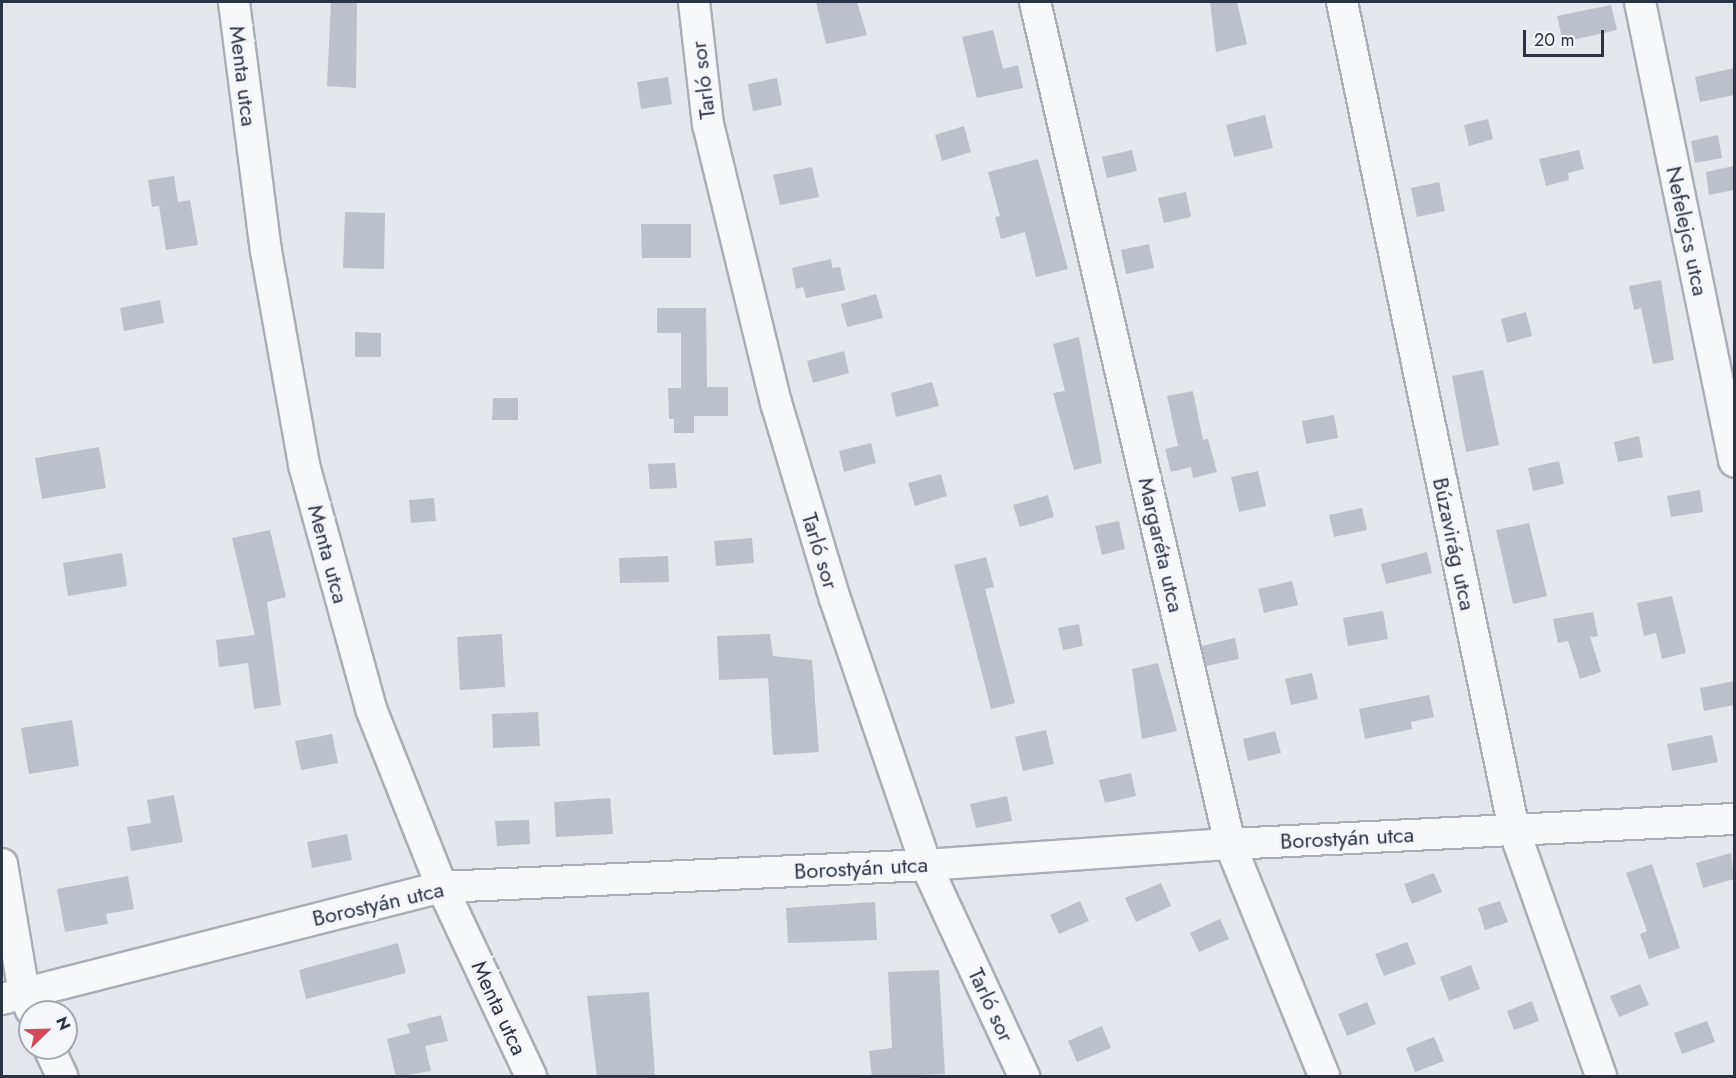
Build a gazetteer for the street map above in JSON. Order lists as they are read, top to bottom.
{
  "streets": {
    "street": [
      "Menta utca",
      "Tarló sor",
      "Nefelejcs utca",
      "Búzavirág utca",
      "Margaréta utca",
      "Borostyán utca"
    ]
  },
  "crossings": [
    ["Menta utca", "Borostyán utca"],
    ["Tarló sor", "Borostyán utca"],
    ["Búzavirág utca", "Borostyán utca"],
    ["Margaréta utca", "Borostyán utca"]
  ],
  "scale_bar": "20 m",
  "north": "top right"
}
